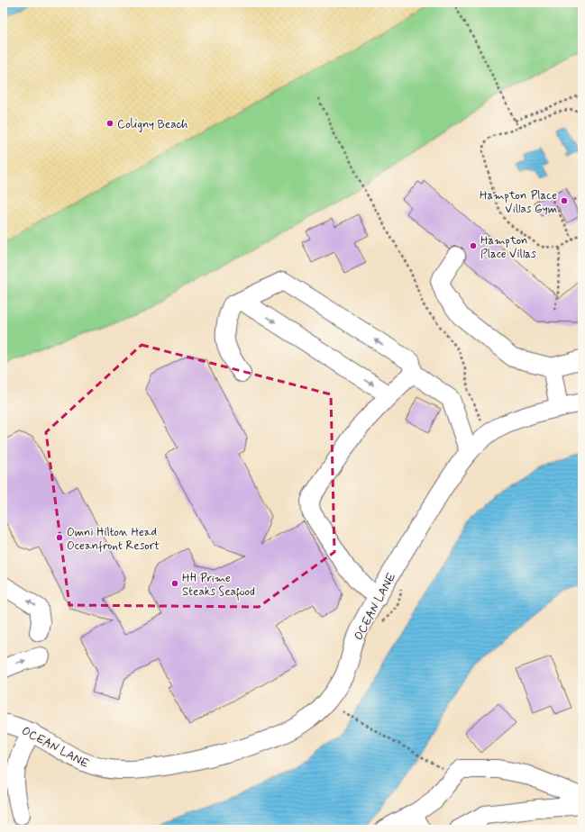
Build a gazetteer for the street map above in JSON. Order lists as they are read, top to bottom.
{
  "streets": {
    "street": ["OCEAN LANE"]
  },
  "places": [
    "Coligny Beach",
    "Hampton Place Villas Gym",
    "Hampton Place Villas",
    "Omni Hilton Head Oceanfront Resort",
    "HH Prime Steaks Seafood"
  ]
}
